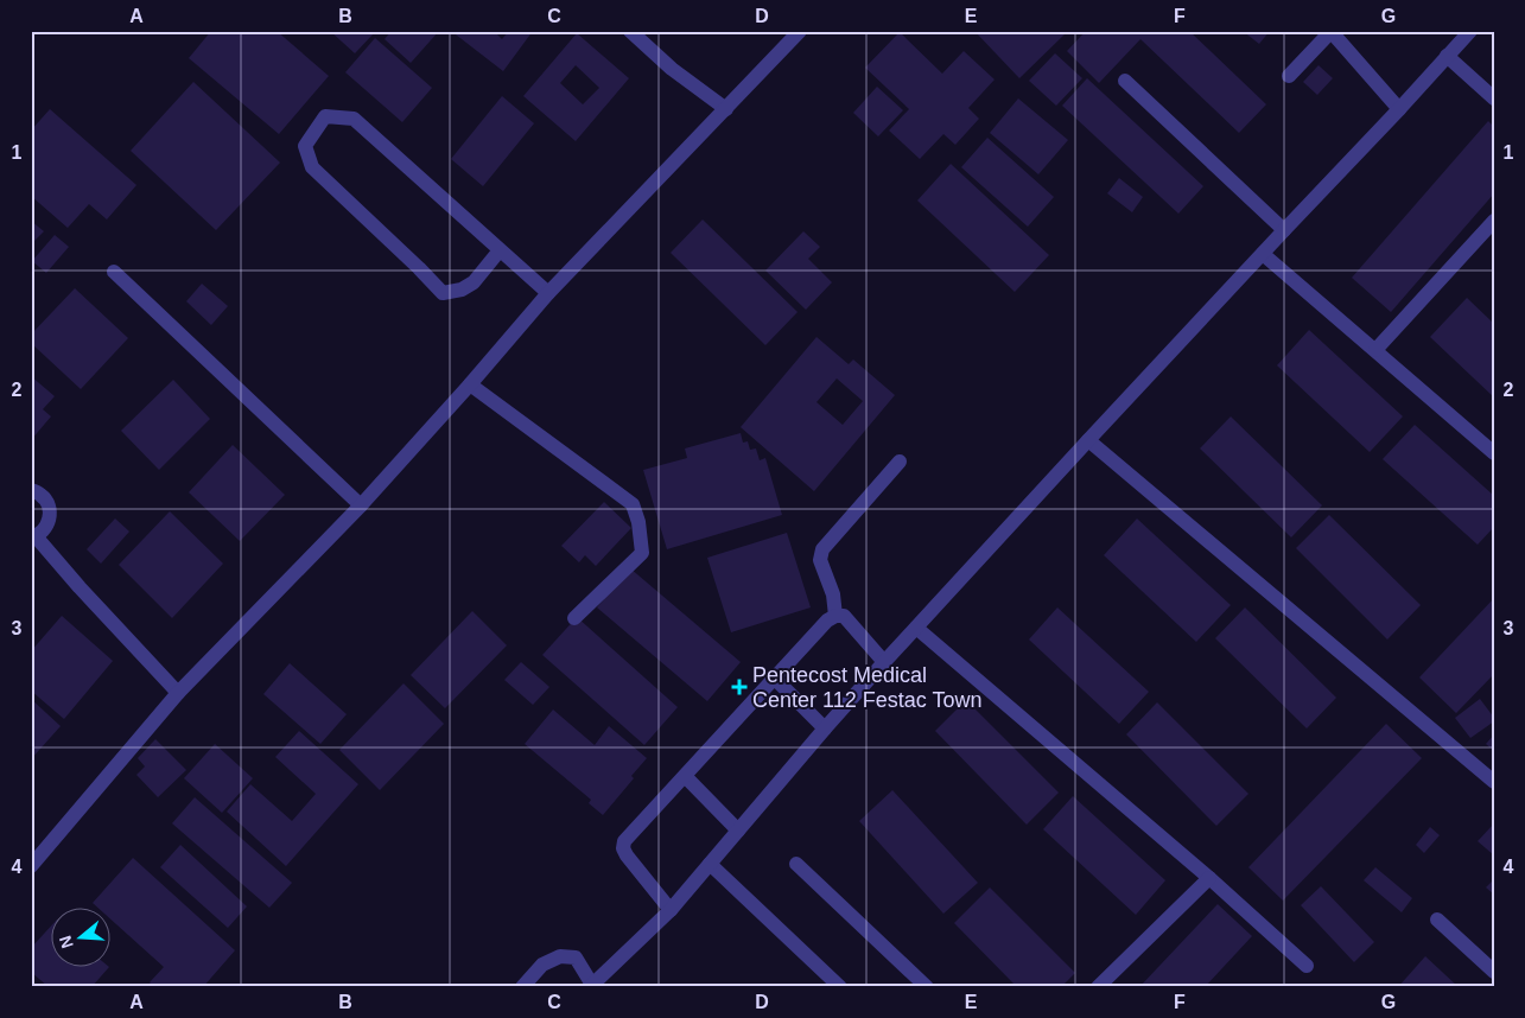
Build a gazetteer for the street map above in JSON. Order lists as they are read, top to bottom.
{
  "places": {
    "health": ["Pentecost Medical Center 112 Festac Town"]
  },
  "north": "left",
  "grid": {
    "columns": [
      "A",
      "B",
      "C",
      "D",
      "E",
      "F",
      "G"
    ],
    "rows": [
      "1",
      "2",
      "3",
      "4"
    ]
  }
}
